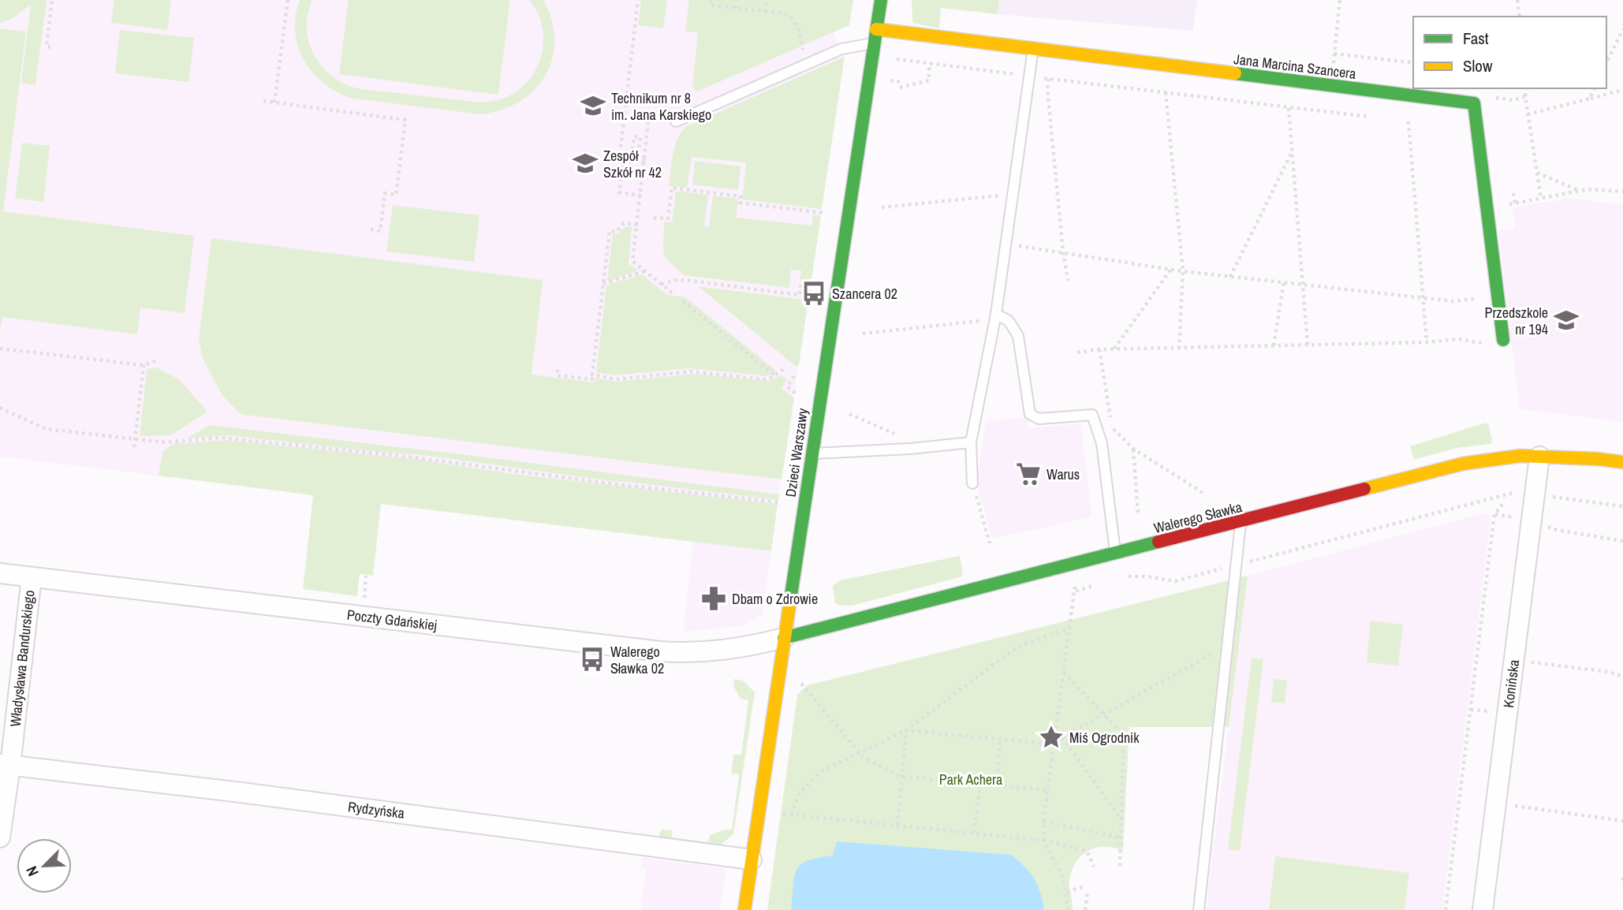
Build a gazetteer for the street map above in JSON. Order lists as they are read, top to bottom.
{
  "streets": {
    "street": [
      "Jana Marcina Szancera",
      "Dzieci Warszawy",
      "Walerego Sławka",
      "Poczty Gdańskiej",
      "Władysława Bandurskiego",
      "Konińska",
      "Rydzyńska"
    ]
  },
  "crossings": [
    ["Jana Marcina Szancera", "Dzieci Warszawy"],
    ["Dzieci Warszawy", "Walerego Sławka"],
    ["Dzieci Warszawy", "Poczty Gdańskiej"],
    ["Dzieci Warszawy", "Rydzyńska"],
    ["Walerego Sławka", "Poczty Gdańskiej"],
    ["Walerego Sławka", "Konińska"],
    ["Poczty Gdańskiej", "Władysława Bandurskiego"],
    ["Władysława Bandurskiego", "Rydzyńska"]
  ],
  "parks": ["Park Achera"],
  "places": {
    "school or university": ["Technikum nr 8 im. Jana Karskiego", "Zespół Szkół nr 42", "Przedszkole nr 194"],
    "bus stop": ["Szancera 02", "Walerego Sławka 02"],
    "supermarket": ["Warus"],
    "pharmacy": ["Dbam o Zdrowie"],
    "place": ["Miś Ogrodnik"]
  },
  "legend": ["Fast", "Slow"],
  "north": "bottom left"
}
